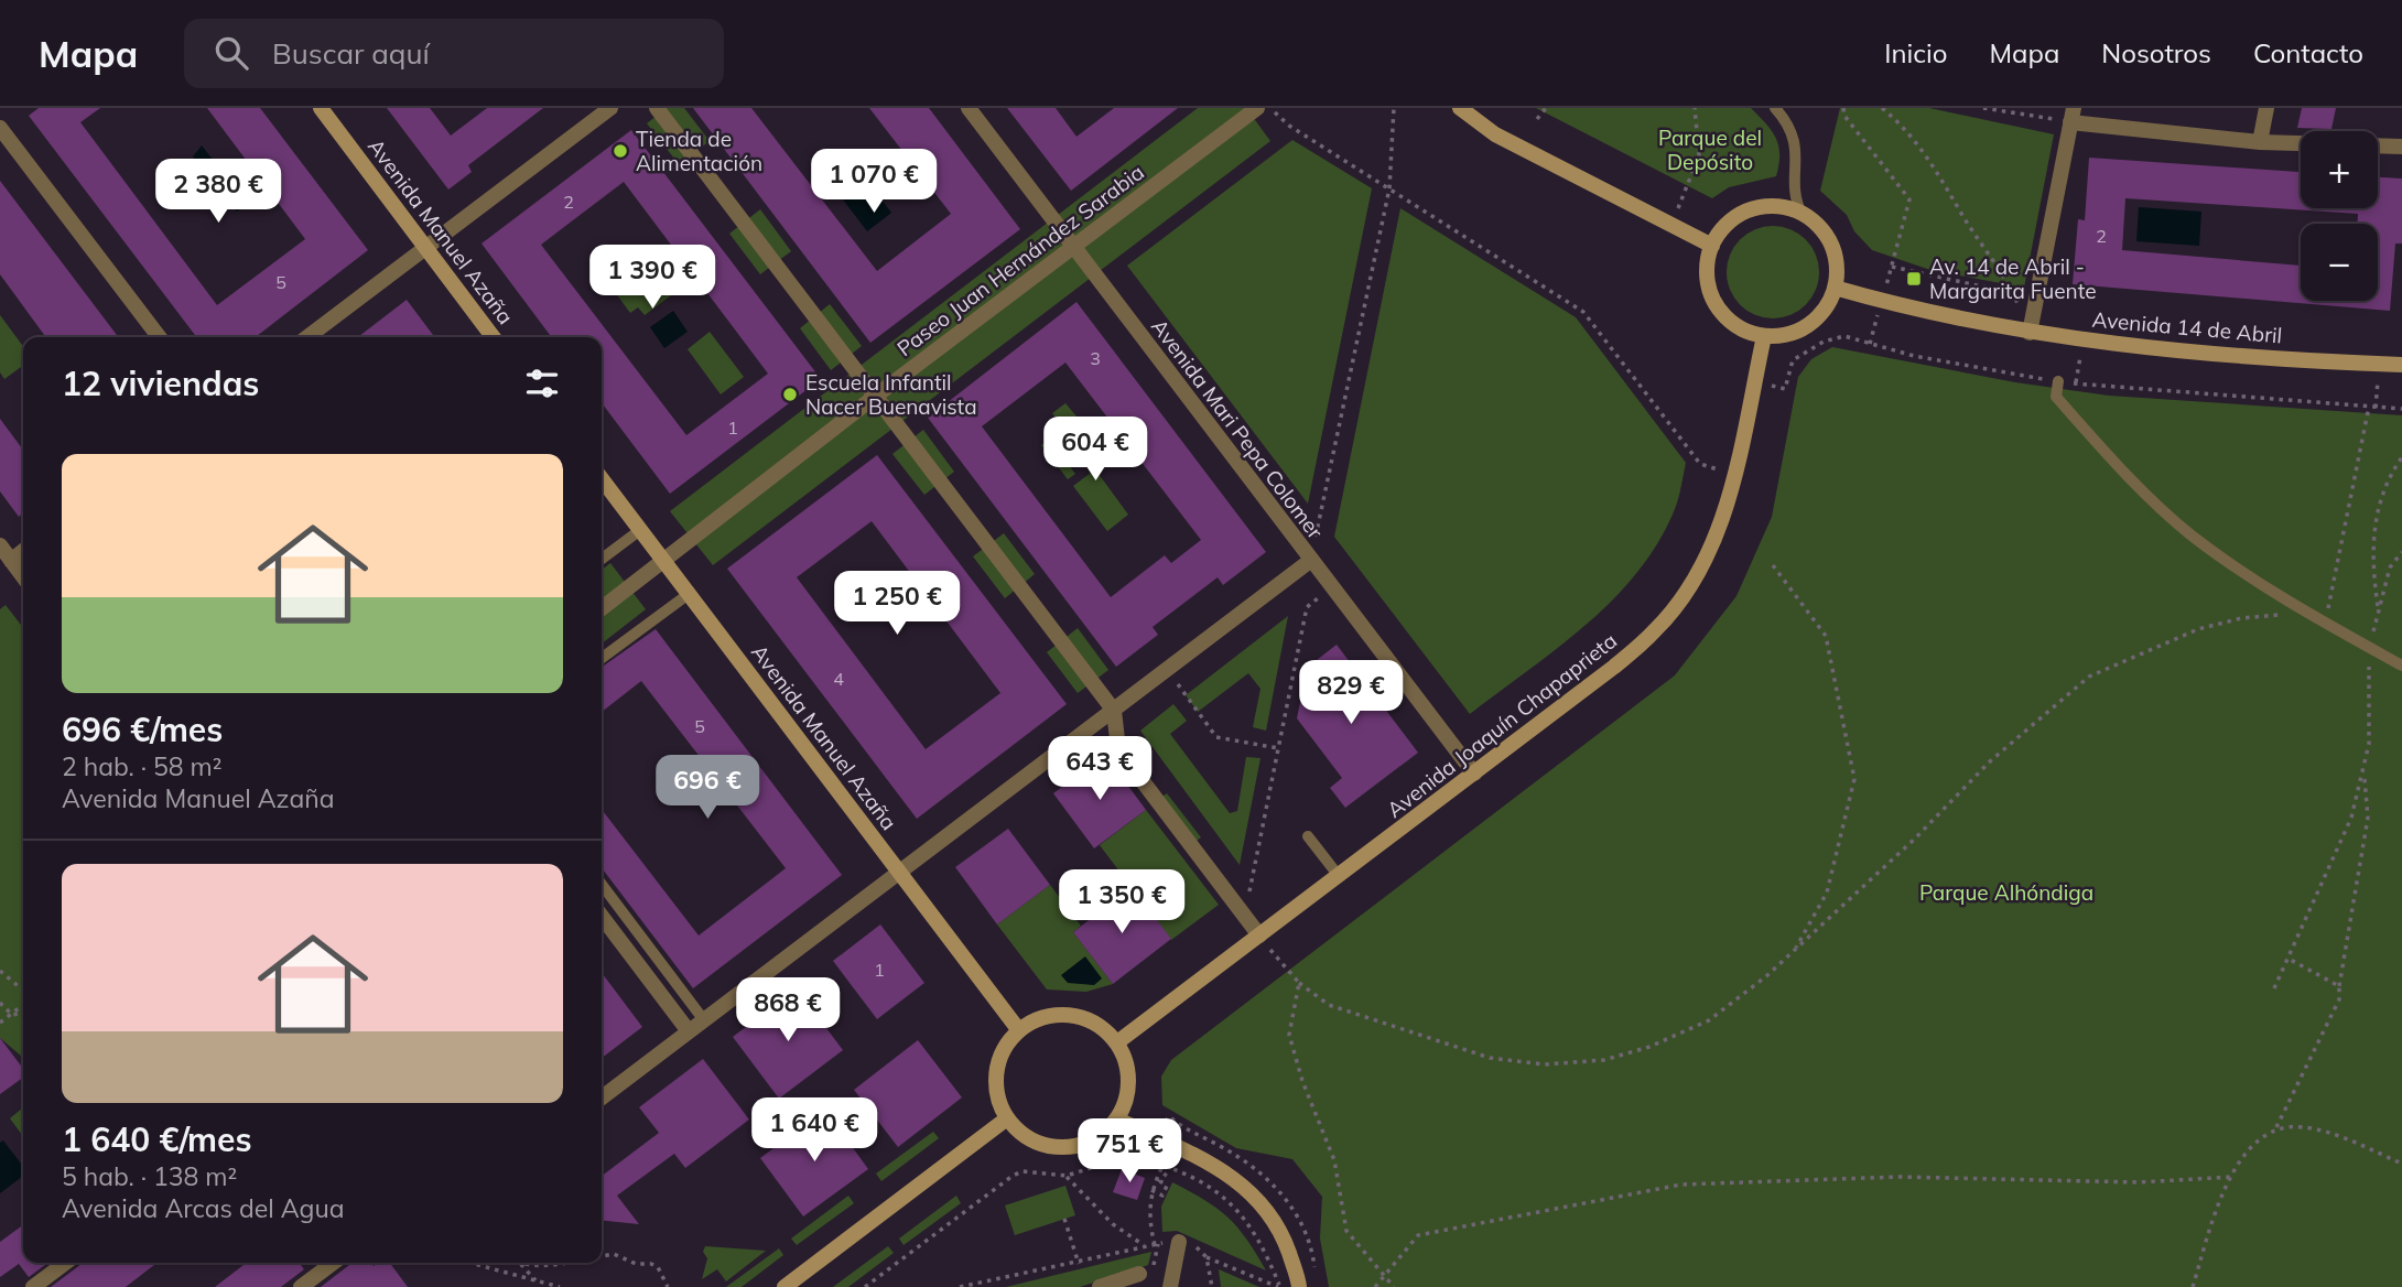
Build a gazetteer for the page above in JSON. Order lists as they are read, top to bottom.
{
  "streets": {
    "street": [
      "Avenida Manuel Azaña",
      "Paseo Juan Hernández Sarabia",
      "Avenida 14 de Abril",
      "Avenida Mari Pepa Colomer",
      "Avenida Joaquín Chapaprieta"
    ]
  },
  "crossings": [
    ["Avenida Manuel Azaña", "Paseo Juan Hernández Sarabia"],
    ["Avenida Manuel Azaña", "Avenida Joaquín Chapaprieta"],
    ["Paseo Juan Hernández Sarabia", "Avenida Mari Pepa Colomer"],
    ["Avenida 14 de Abril", "Avenida Joaquín Chapaprieta"],
    ["Avenida Mari Pepa Colomer", "Avenida Joaquín Chapaprieta"]
  ],
  "parks": ["Parque del Depósito", "Parque Alhóndiga"],
  "places": {
    "other": ["Tienda de Alimentación", "Escuela Infantil Nacer Buenavista"],
    "transit": ["Av. 14 de Abril - Margarita Fuente"]
  },
  "house_numbers": [
    "2",
    "2",
    "5",
    "3",
    "1",
    "4",
    "5",
    "1"
  ],
  "page": {
    "header": "Mapa",
    "search": "Buscar aquí",
    "nav": [
      "Inicio",
      "Mapa",
      "Nosotros",
      "Contacto"
    ],
    "map_buttons": ["+", "−"],
    "price": [
      "1 070 €",
      "2 380 €",
      "1 390 €",
      "604 €",
      "1 250 €",
      "829 €",
      "643 €",
      "696 €",
      "1 350 €",
      "868 €",
      "1 640 €",
      "751 €"
    ],
    "heading": "12 viviendas",
    "list": [
      {
        "name": "696 €/mes",
        "note": "2 hab. · 58 m² · Avenida Manuel Azaña"
      },
      {
        "name": "1 640 €/mes",
        "note": "5 hab. · 138 m² · Avenida Arcas del Agua"
      }
    ]
  }
}
